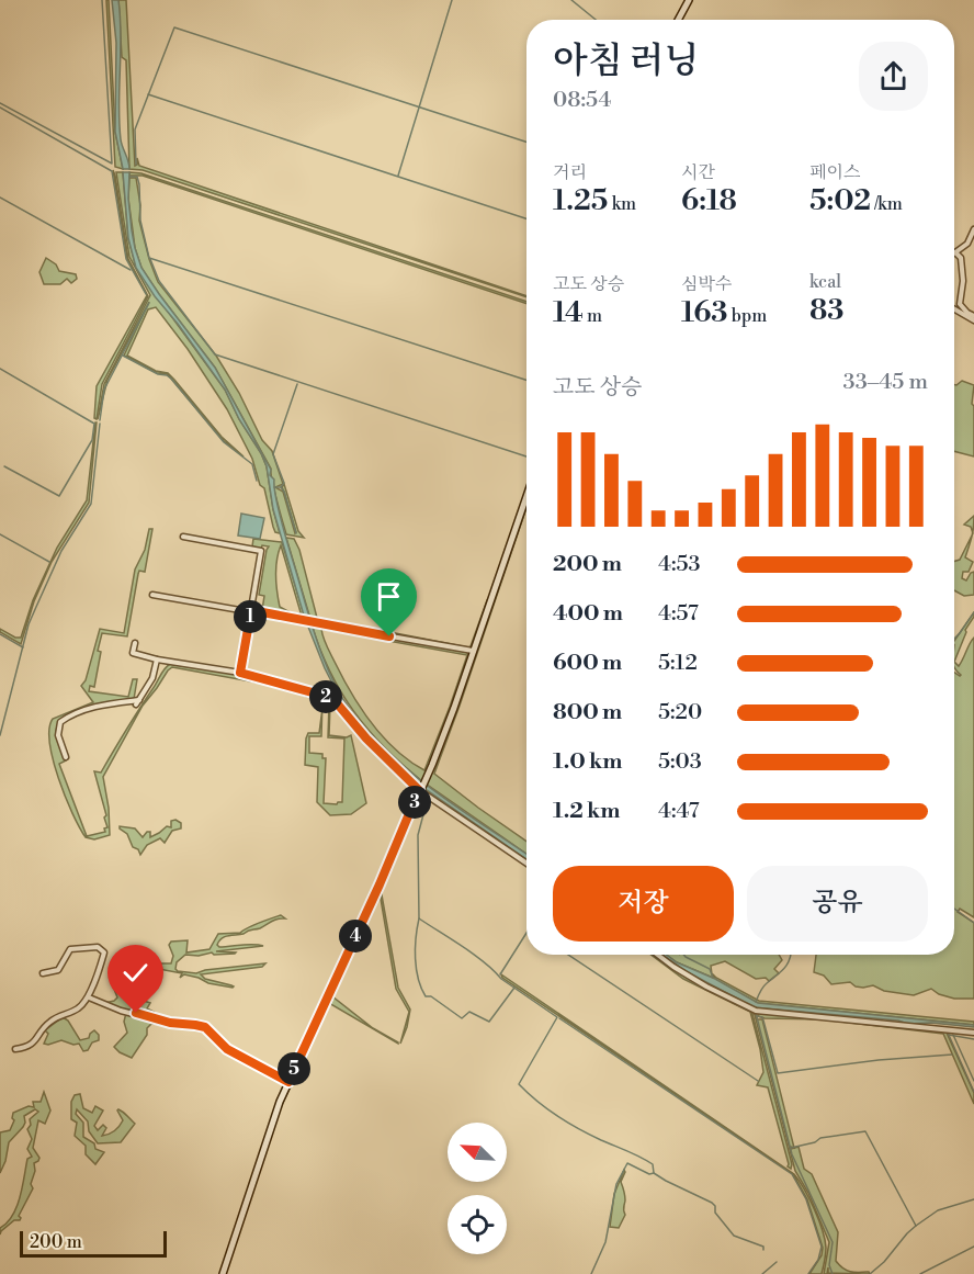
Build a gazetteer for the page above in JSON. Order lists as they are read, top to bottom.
{
  "scale_bar": "200 m",
  "north": "top left",
  "page": {
    "heading": ["아침 러닝", "08:54"],
    "stats": [
      ["거리", "1.25 km"],
      ["시간", "6:18"],
      ["페이스", "5:02 /km"],
      ["고도 상승", "14 m"],
      ["심박수", "163 bpm"],
      ["kcal", "83"]
    ],
    "chart": ["고도 상승", "33–45 m"],
    "list": [
      {
        "name": "200 m",
        "note": "4:53"
      },
      {
        "name": "400 m",
        "note": "4:57"
      },
      {
        "name": "600 m",
        "note": "5:12"
      },
      {
        "name": "800 m",
        "note": "5:20"
      },
      {
        "name": "1.0 km",
        "note": "5:03"
      },
      {
        "name": "1.2 km",
        "note": "4:47"
      }
    ],
    "pins": [
      "1",
      "2",
      "3",
      "4",
      "5"
    ],
    "buttons": ["저장", "공유"],
    "scale": "200 m"
  }
}
